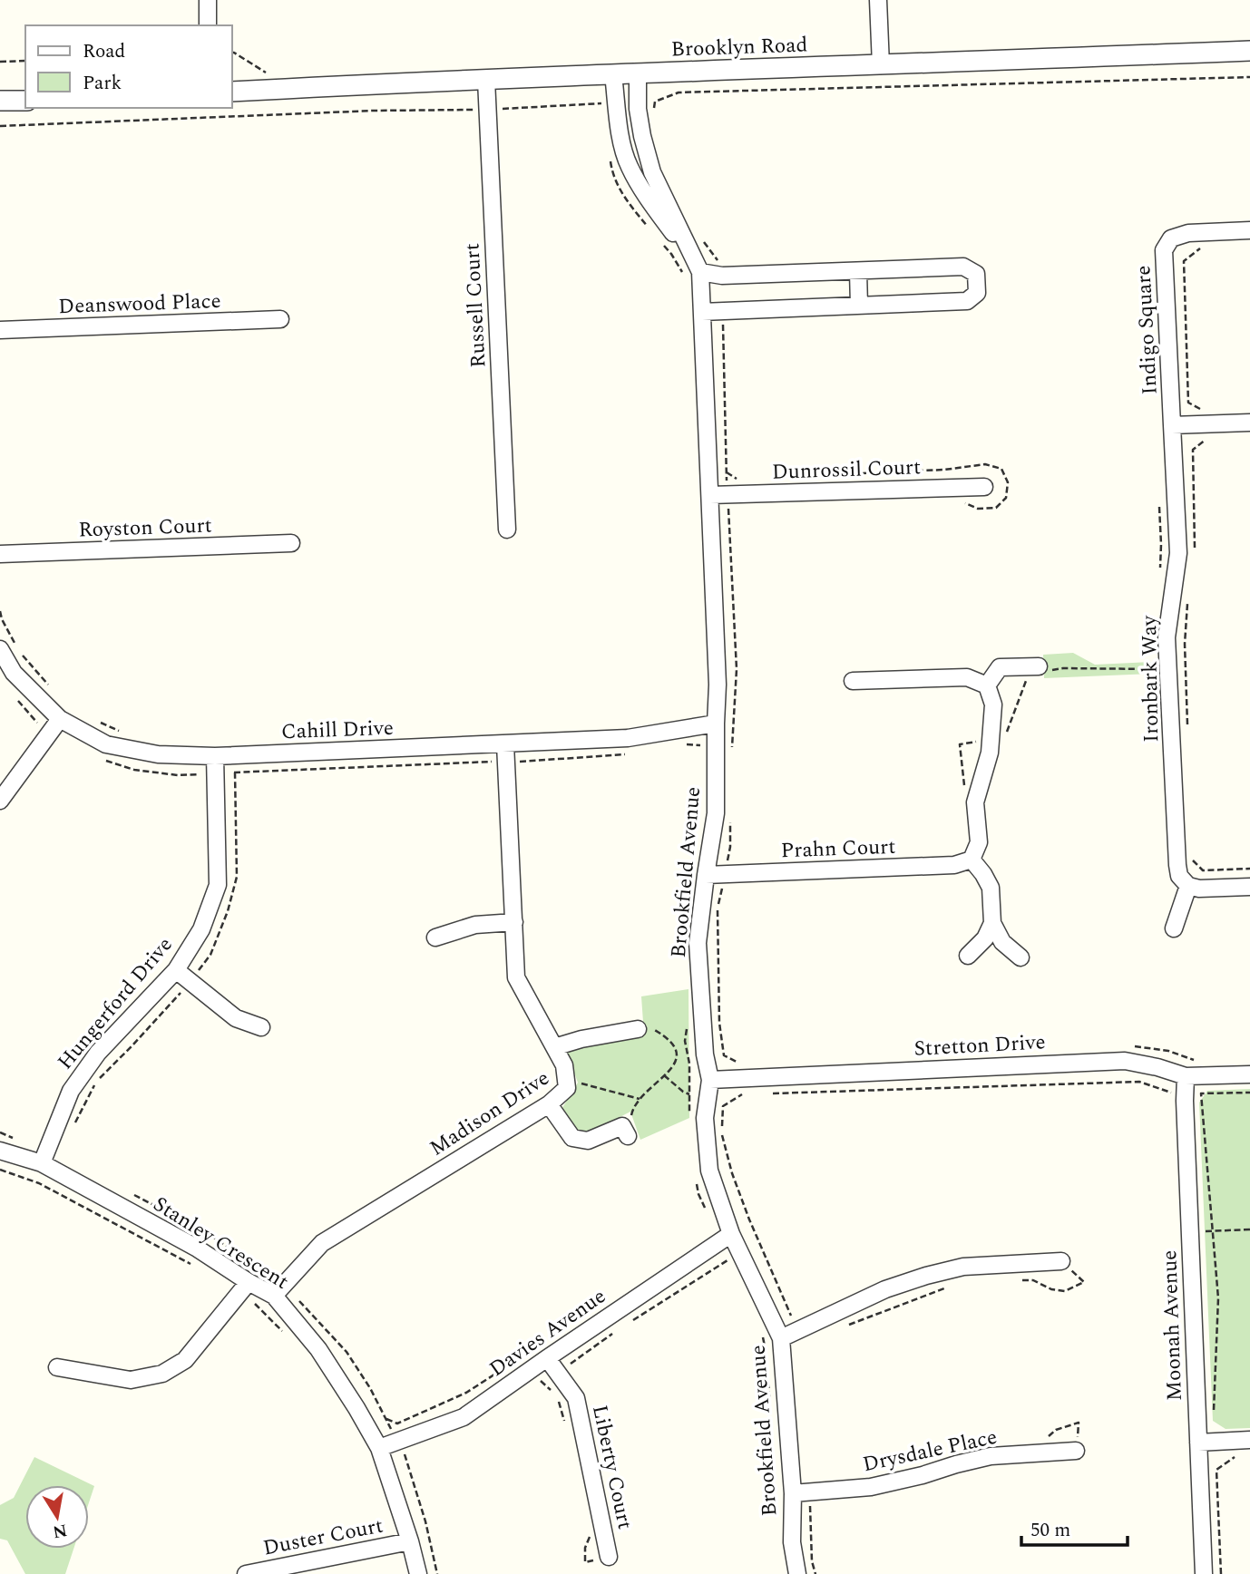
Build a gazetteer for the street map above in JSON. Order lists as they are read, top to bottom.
{
  "streets": {
    "street": [
      "Brooklyn Road",
      "Deanswood Place",
      "Russell Court",
      "Indigo Square",
      "Dunrossil Court",
      "Royston Court",
      "Ironbark Way",
      "Cahill Drive",
      "Prahn Court",
      "Brookfield Avenue",
      "Hungerford Drive",
      "Stretton Drive",
      "Madison Drive",
      "Stanley Crescent",
      "Moonah Avenue",
      "Davies Avenue",
      "Drysdale Place",
      "Liberty Court",
      "Duster Court"
    ]
  },
  "crossings": [
    ["Brooklyn Road", "Russell Court"],
    ["Brooklyn Road", "Brookfield Avenue"],
    ["Indigo Square", "Ironbark Way"],
    ["Dunrossil Court", "Brookfield Avenue"],
    ["Cahill Drive", "Brookfield Avenue"],
    ["Cahill Drive", "Hungerford Drive"],
    ["Cahill Drive", "Madison Drive"],
    ["Prahn Court", "Brookfield Avenue"],
    ["Brookfield Avenue", "Stretton Drive"],
    ["Brookfield Avenue", "Davies Avenue"],
    ["Brookfield Avenue", "Drysdale Place"],
    ["Hungerford Drive", "Stanley Crescent"],
    ["Stretton Drive", "Moonah Avenue"],
    ["Madison Drive", "Stanley Crescent"],
    ["Stanley Crescent", "Davies Avenue"],
    ["Stanley Crescent", "Duster Court"],
    ["Davies Avenue", "Liberty Court"]
  ],
  "legend": ["Road", "Park"],
  "scale_bar": "50 m",
  "north": "bottom"
}
